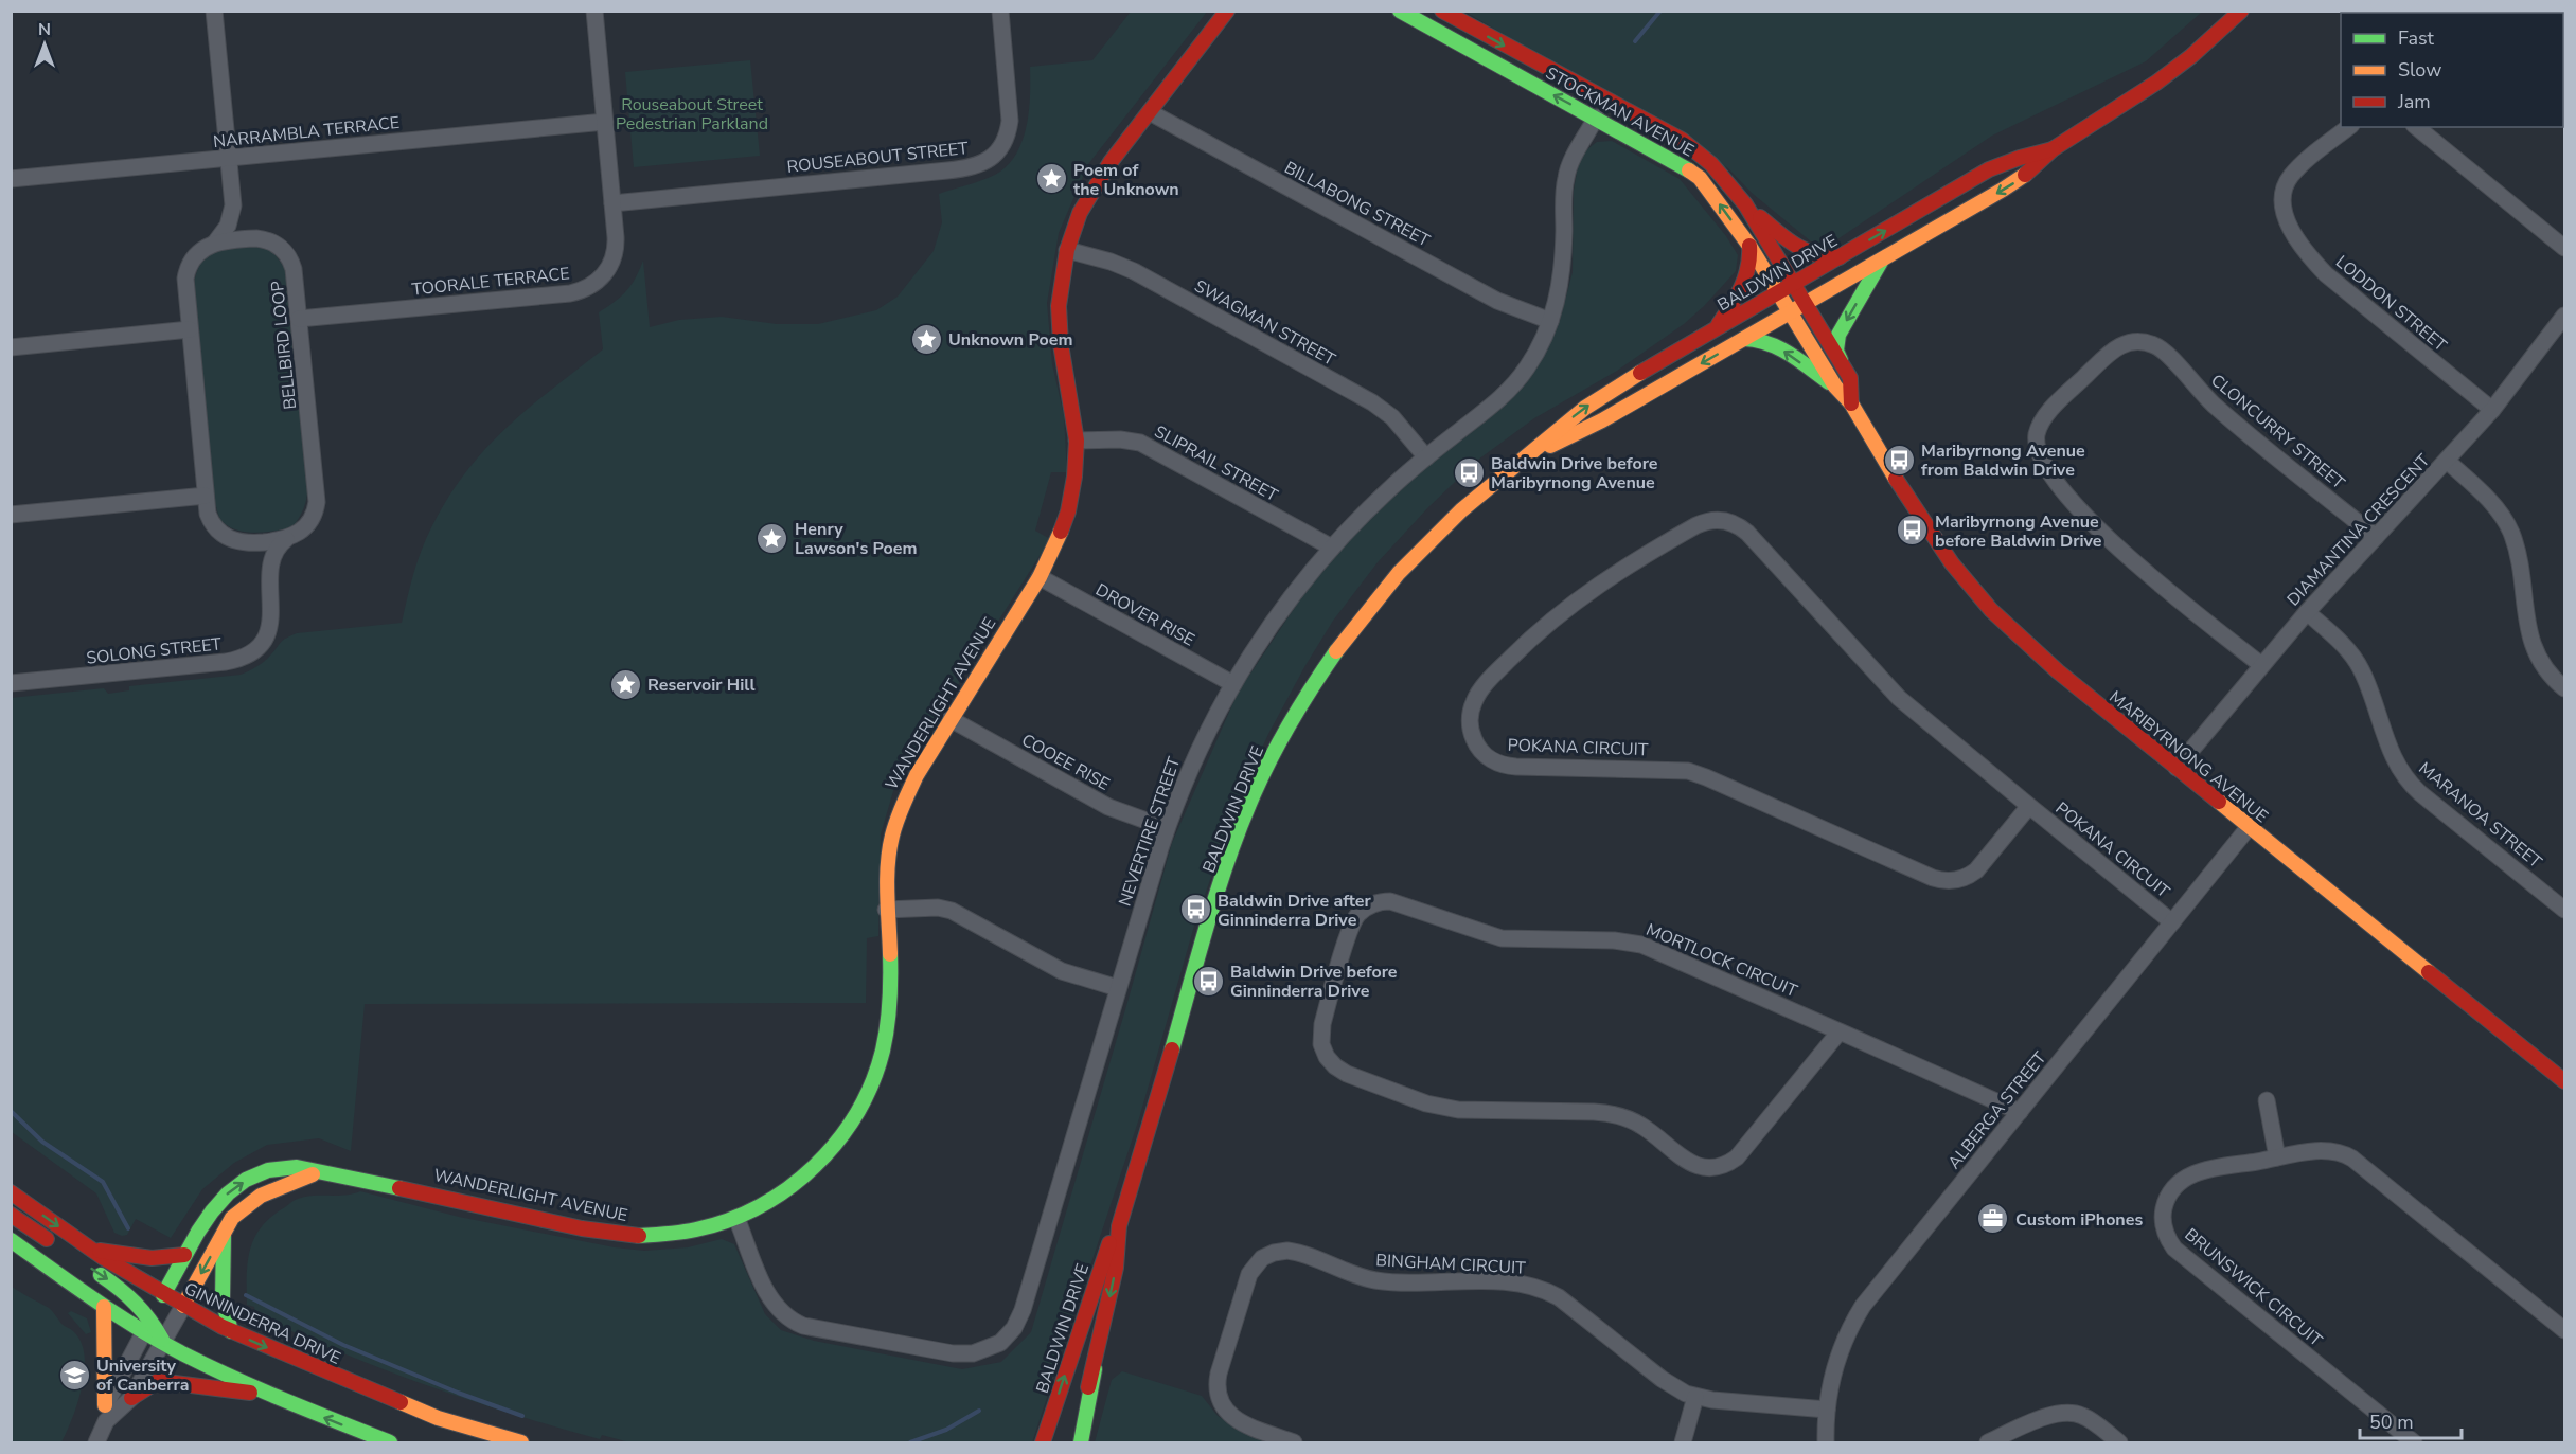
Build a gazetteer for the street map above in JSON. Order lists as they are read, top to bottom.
{
  "streets": {
    "main road": [
      "STOCKMAN AVENUE",
      "BALDWIN DRIVE",
      "WANDERLIGHT AVENUE",
      "MARIBYRNONG AVENUE",
      "GINNINDERRA DRIVE"
    ],
    "street": [
      "NARRAMBLA TERRACE",
      "ROUSEABOUT STREET",
      "BILLABONG STREET",
      "TOORALE TERRACE",
      "LODDON STREET",
      "SWAGMAN STREET",
      "BELLBIRD LOOP",
      "CLONCURRY STREET",
      "SLIPRAIL STREET",
      "DIAMANTINA CRESCENT",
      "DROVER RISE",
      "SOLONG STREET",
      "POKANA CIRCUIT",
      "COOEE RISE",
      "MARANOA STREET",
      "NEVERTIRE STREET",
      "MORTLOCK CIRCUIT",
      "ALBERGA STREET",
      "BINGHAM CIRCUIT",
      "BRUNSWICK CIRCUIT"
    ]
  },
  "crossings": [
    ["STOCKMAN AVENUE", "BALDWIN DRIVE"],
    ["STOCKMAN AVENUE", "MARIBYRNONG AVENUE"],
    ["STOCKMAN AVENUE", "NEVERTIRE STREET"],
    ["NARRAMBLA TERRACE", "TOORALE TERRACE"],
    ["ROUSEABOUT STREET", "TOORALE TERRACE"],
    ["BILLABONG STREET", "WANDERLIGHT AVENUE"],
    ["BILLABONG STREET", "NEVERTIRE STREET"],
    ["BALDWIN DRIVE", "MARIBYRNONG AVENUE"],
    ["TOORALE TERRACE", "BELLBIRD LOOP"],
    ["LODDON STREET", "DIAMANTINA CRESCENT"],
    ["SWAGMAN STREET", "WANDERLIGHT AVENUE"],
    ["SWAGMAN STREET", "NEVERTIRE STREET"],
    ["BELLBIRD LOOP", "SOLONG STREET"],
    ["CLONCURRY STREET", "DIAMANTINA CRESCENT"],
    ["SLIPRAIL STREET", "WANDERLIGHT AVENUE"],
    ["SLIPRAIL STREET", "NEVERTIRE STREET"],
    ["DIAMANTINA CRESCENT", "MARIBYRNONG AVENUE"],
    ["DIAMANTINA CRESCENT", "MARANOA STREET"],
    ["DROVER RISE", "WANDERLIGHT AVENUE"],
    ["DROVER RISE", "NEVERTIRE STREET"],
    ["WANDERLIGHT AVENUE", "COOEE RISE"],
    ["WANDERLIGHT AVENUE", "NEVERTIRE STREET"],
    ["WANDERLIGHT AVENUE", "GINNINDERRA DRIVE"],
    ["POKANA CIRCUIT", "ALBERGA STREET"],
    ["MARIBYRNONG AVENUE", "ALBERGA STREET"],
    ["COOEE RISE", "NEVERTIRE STREET"],
    ["MORTLOCK CIRCUIT", "ALBERGA STREET"],
    ["ALBERGA STREET", "BINGHAM CIRCUIT"]
  ],
  "parks": ["Rouseabout Street Pedestrian Parkland"],
  "places": {
    "place": [
      "Poem of the Unknown",
      "Unknown Poem",
      "Henry Lawson's Poem",
      "Reservoir Hill"
    ],
    "bus stop": [
      "Maribyrnong Avenue from Baldwin Drive",
      "Baldwin Drive before Maribyrnong Avenue",
      "Maribyrnong Avenue before Baldwin Drive",
      "Baldwin Drive after Ginninderra Drive",
      "Baldwin Drive before Ginninderra Drive"
    ],
    "office": ["Custom iPhones"],
    "school or university": ["University of Canberra"]
  },
  "legend": ["Fast", "Slow", "Jam"],
  "scale_bar": "50 m",
  "north": "top"
}
